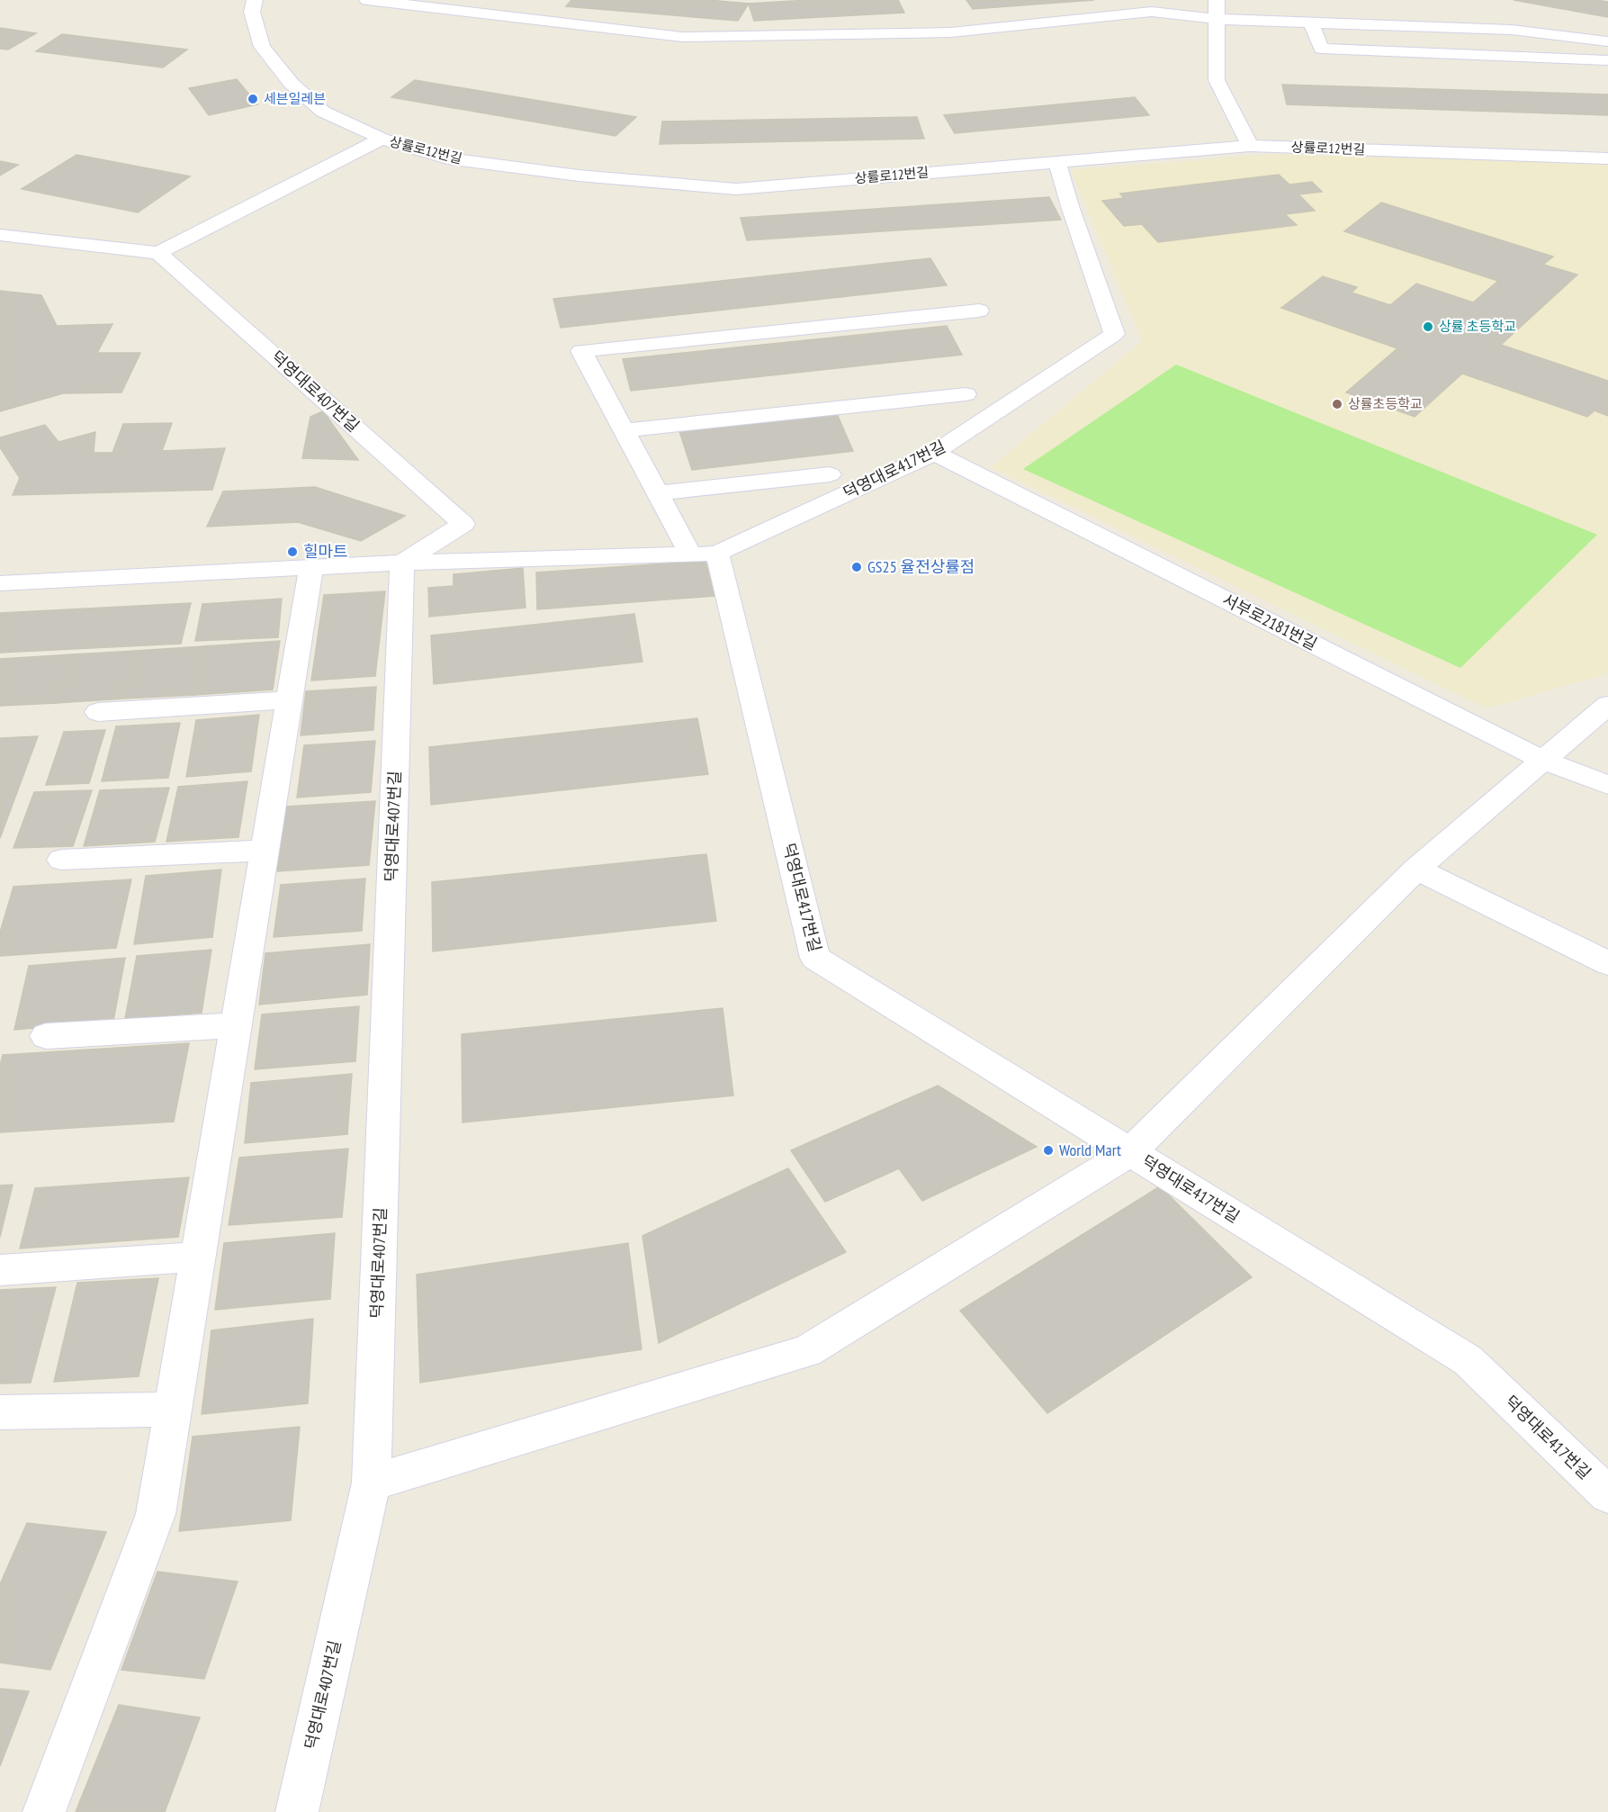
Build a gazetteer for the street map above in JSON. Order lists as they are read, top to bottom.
{
  "streets": {
    "street": [
      "상률로12번길",
      "덕영대로407번길",
      "덕영대로417번길",
      "서부로2181번길"
    ]
  },
  "crossings": [
    ["상률로12번길", "덕영대로417번길"],
    ["덕영대로417번길", "서부로2181번길"]
  ],
  "places": [
    "세븐일레븐",
    "상률 초등학교",
    "상률초등학교",
    "힐마트",
    "GS25 율전상률점",
    "World Mart"
  ]
}
